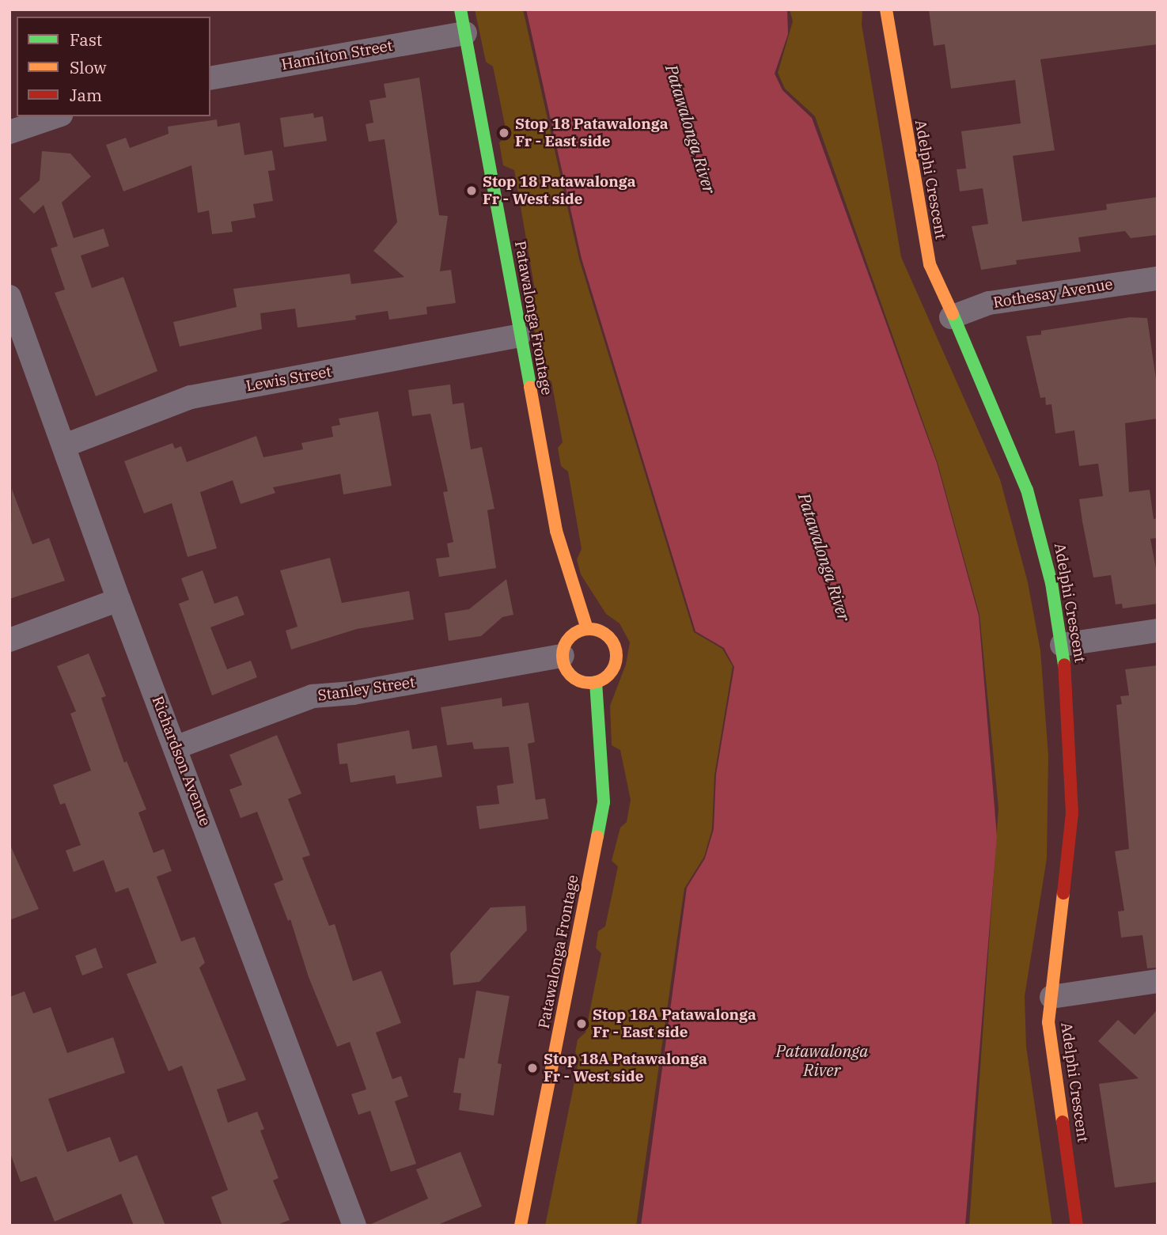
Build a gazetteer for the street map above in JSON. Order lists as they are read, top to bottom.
{
  "streets": {
    "street": [
      "Hamilton Street",
      "Adelphi Crescent",
      "Rothesay Avenue",
      "Patawalonga Frontage",
      "Lewis Street",
      "Stanley Street",
      "Richardson Avenue"
    ]
  },
  "crossings": [
    ["Hamilton Street", "Patawalonga Frontage"],
    ["Adelphi Crescent", "Rothesay Avenue"],
    ["Patawalonga Frontage", "Lewis Street"],
    ["Patawalonga Frontage", "Stanley Street"],
    ["Lewis Street", "Richardson Avenue"],
    ["Stanley Street", "Richardson Avenue"]
  ],
  "water": ["Patawalonga River"],
  "places": [
    "Stop 18 Patawalonga Fr - East side",
    "Stop 18 Patawalonga Fr - West side",
    "Stop 18A Patawalonga Fr - East side",
    "Stop 18A Patawalonga Fr - West side"
  ],
  "legend": ["Fast", "Slow", "Jam"]
}
